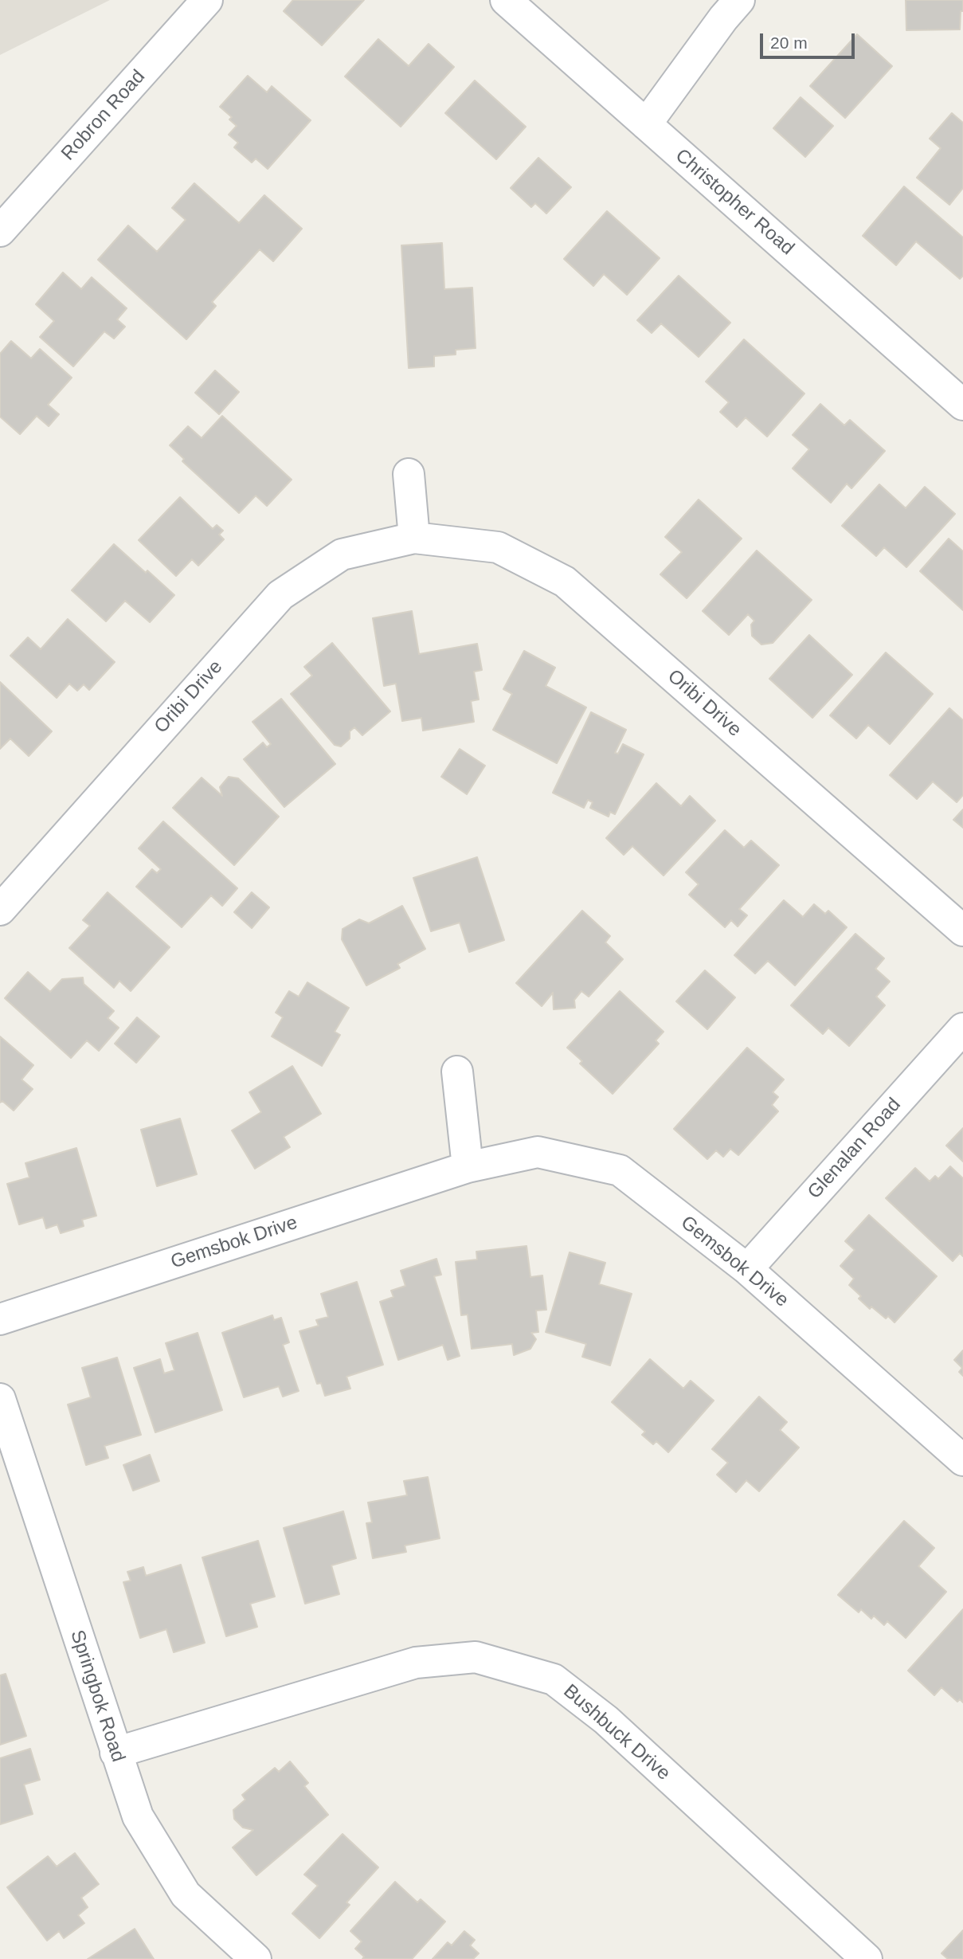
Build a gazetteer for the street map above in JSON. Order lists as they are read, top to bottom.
{
  "streets": {
    "street": [
      "Robron Road",
      "Christopher Road",
      "Oribi Drive",
      "Glenalan Road",
      "Gemsbok Drive",
      "Springbok Road",
      "Bushbuck Drive"
    ]
  },
  "crossings": [
    ["Glenalan Road", "Gemsbok Drive"],
    ["Springbok Road", "Bushbuck Drive"]
  ],
  "scale_bar": "20 m"
}
